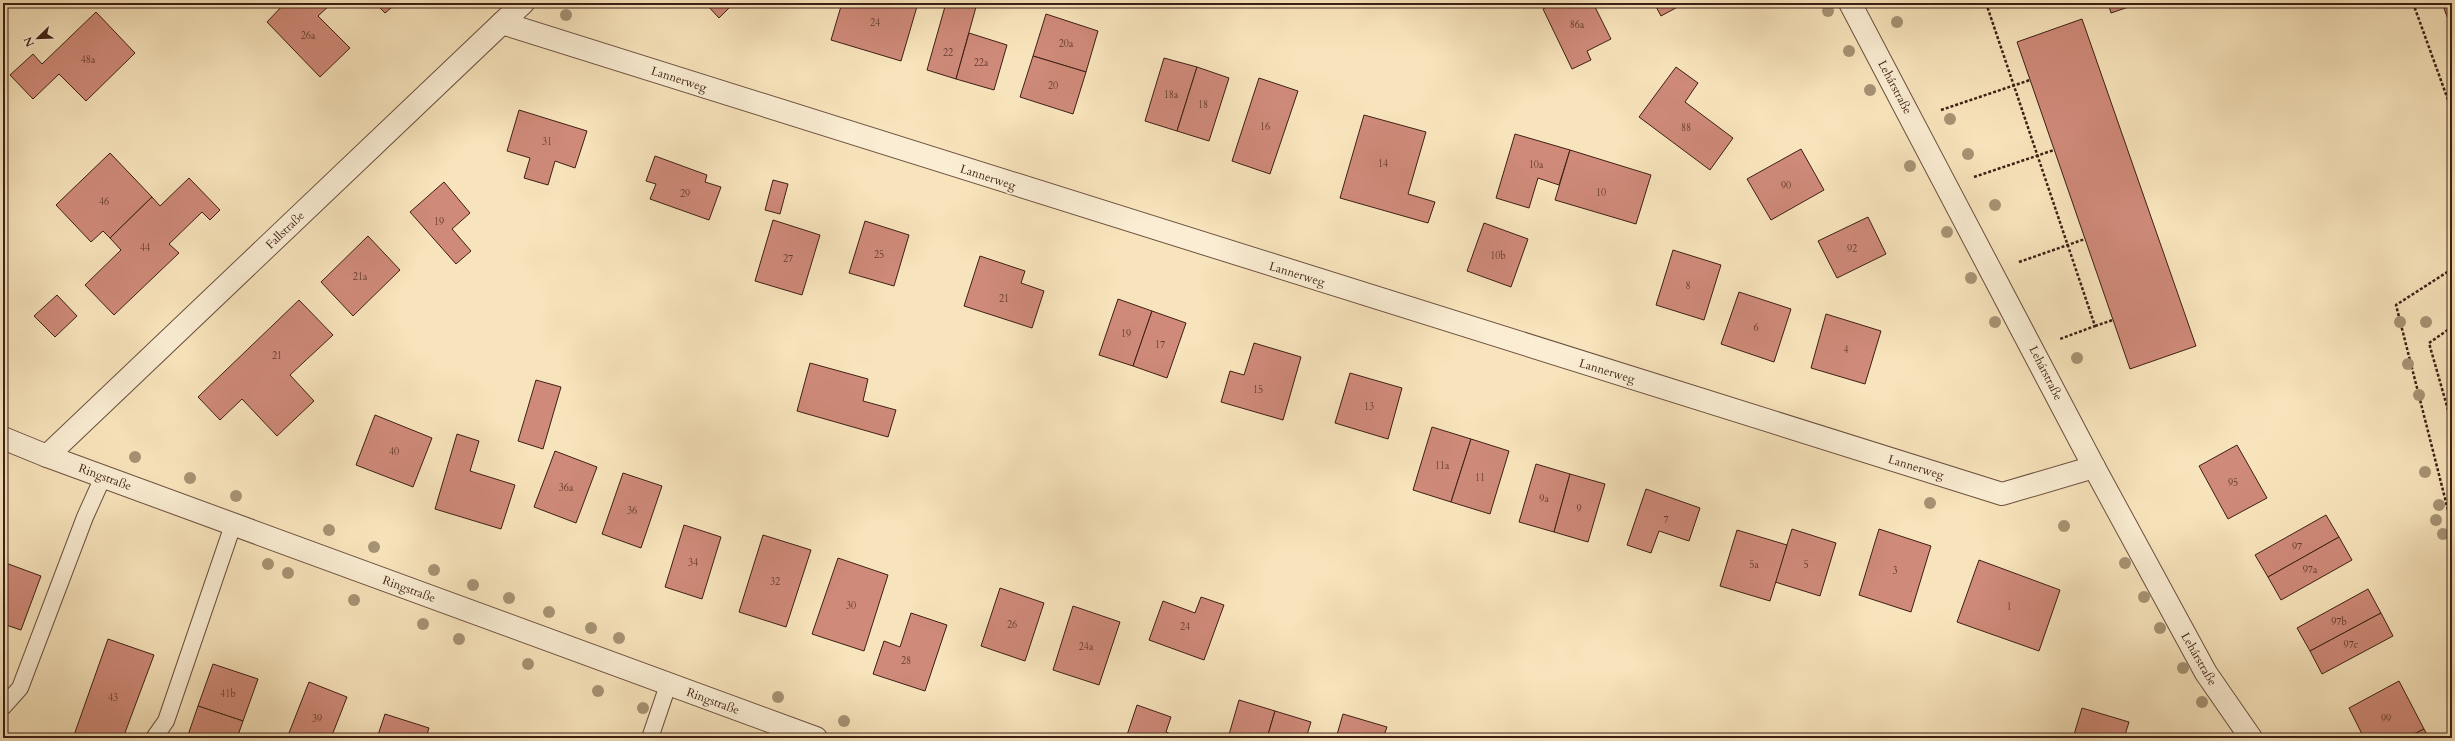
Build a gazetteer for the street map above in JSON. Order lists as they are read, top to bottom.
{
  "streets": {
    "street": [
      "Lannerweg",
      "Lehárstraße",
      "Fallstraße",
      "Ringstraße"
    ]
  },
  "crossings": [
    ["Lannerweg", "Lehárstraße"],
    ["Lannerweg", "Fallstraße"],
    ["Fallstraße", "Ringstraße"]
  ],
  "house_numbers": [
    "24",
    "86a",
    "26a",
    "20a",
    "22",
    "48a",
    "22a",
    "20",
    "18a",
    "18",
    "16",
    "88",
    "31",
    "14",
    "10a",
    "90",
    "10",
    "29",
    "46",
    "19",
    "44",
    "92",
    "25",
    "10b",
    "27",
    "21a",
    "8",
    "21",
    "6",
    "19",
    "17",
    "4",
    "21",
    "15",
    "13",
    "40",
    "11a",
    "11",
    "95",
    "36a",
    "9a",
    "9",
    "36",
    "7",
    "97",
    "34",
    "5a",
    "5",
    "97a",
    "3",
    "32",
    "30",
    "1",
    "97b",
    "26",
    "24",
    "97c",
    "24a",
    "28",
    "41b",
    "43",
    "39",
    "99"
  ],
  "north": "bottom left"
}
